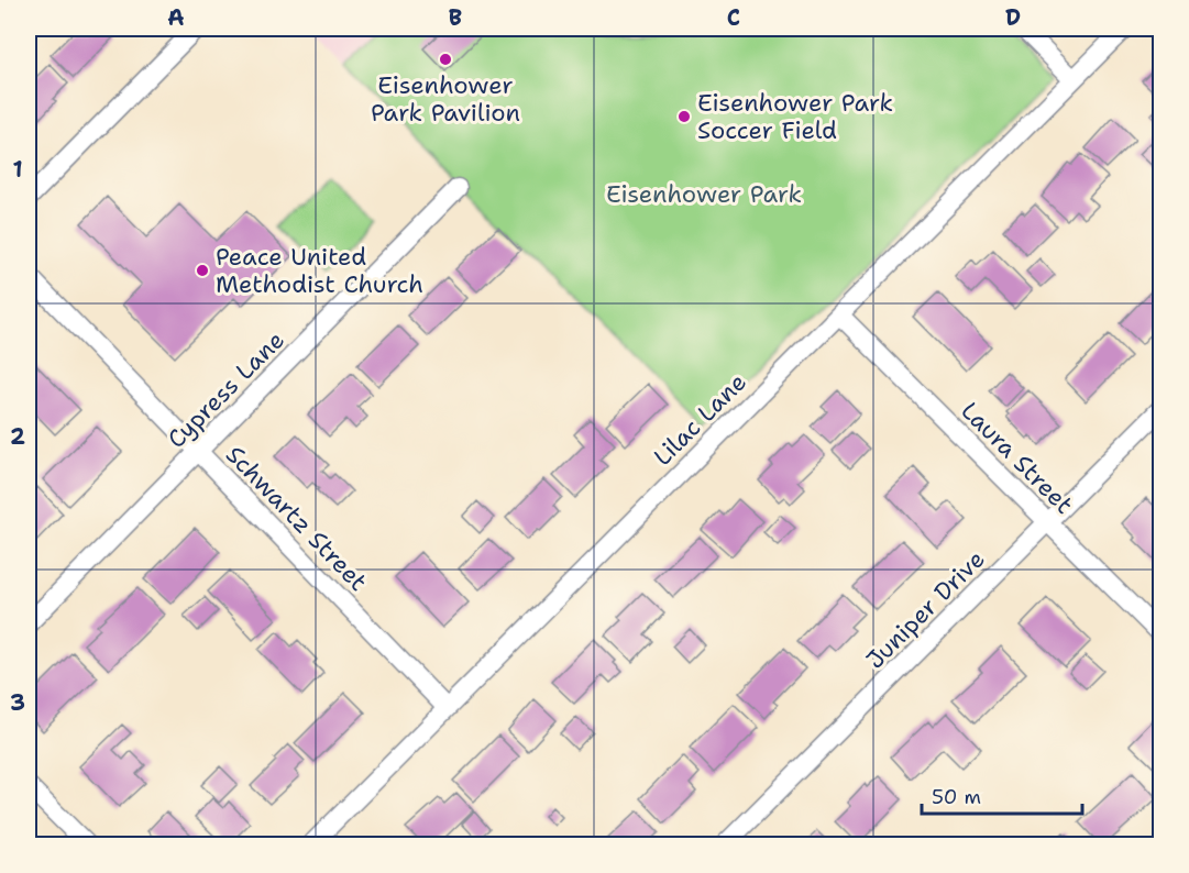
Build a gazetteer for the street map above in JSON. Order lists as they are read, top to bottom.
{
  "streets": {
    "street": [
      "Cypress Lane",
      "Lilac Lane",
      "Laura Street",
      "Schwartz Street",
      "Juniper Drive"
    ]
  },
  "crossings": [
    ["Cypress Lane", "Schwartz Street"],
    ["Lilac Lane", "Laura Street"],
    ["Lilac Lane", "Schwartz Street"],
    ["Laura Street", "Juniper Drive"]
  ],
  "parks": ["Eisenhower Park"],
  "places": ["Eisenhower Park Pavilion", "Eisenhower Park Soccer Field", "Peace United Methodist Church"],
  "scale_bar": "50 m",
  "grid": {
    "columns": [
      "A",
      "B",
      "C",
      "D"
    ],
    "rows": ["1", "2", "3"]
  }
}
